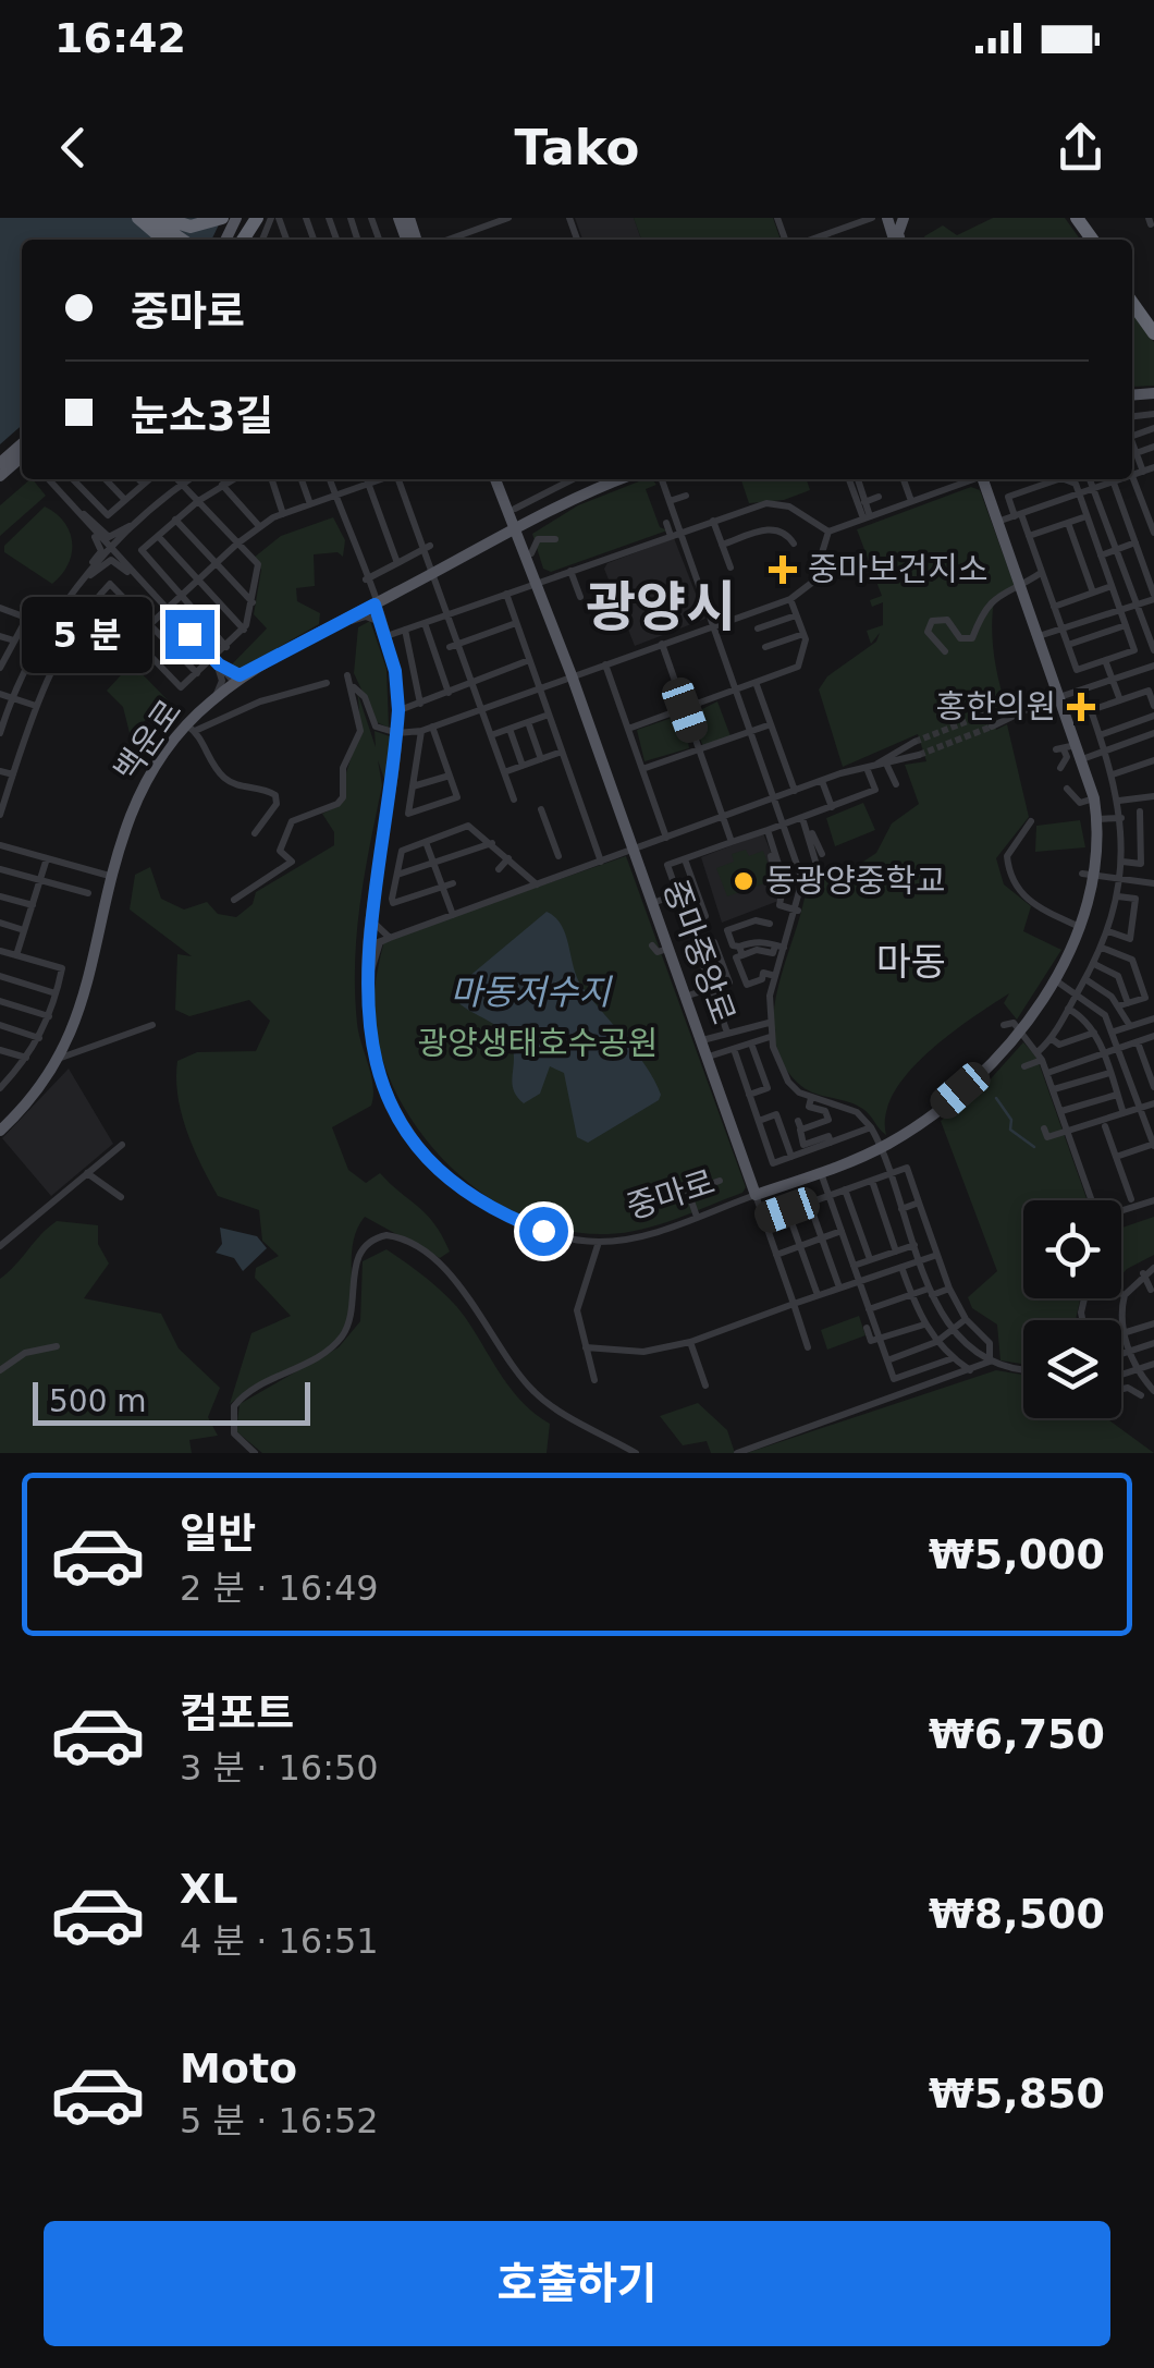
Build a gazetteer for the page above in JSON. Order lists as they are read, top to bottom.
{
  "streets": {
    "main road": ["백운로", "중마중앙로", "중마로"]
  },
  "crossings": [
    ["백운로", "중마중앙로"],
    ["백운로", "중마로"],
    ["중마중앙로", "중마로"]
  ],
  "districts": ["광양시", "마동"],
  "water": ["마동저수지"],
  "parks": ["광양생태호수공원"],
  "places": {
    "health": ["중마보건지소", "홍한의원"],
    "other": ["동광양중학교"]
  },
  "scale_bar": "500 m",
  "page": {
    "status": "16:42",
    "header": "Tako",
    "banner": ["중마로", "눈소3길"],
    "bubble": "5 분",
    "scale": "500 m",
    "list": [
      {
        "name": "일반",
        "note": "2 분 · 16:49",
        "value": "₩5,000"
      },
      {
        "name": "컴포트",
        "note": "3 분 · 16:50",
        "value": "₩6,750"
      },
      {
        "name": "XL",
        "note": "4 분 · 16:51",
        "value": "₩8,500"
      },
      {
        "name": "Moto",
        "note": "5 분 · 16:52",
        "value": "₩5,850"
      }
    ],
    "buttons": "호출하기"
  }
}
